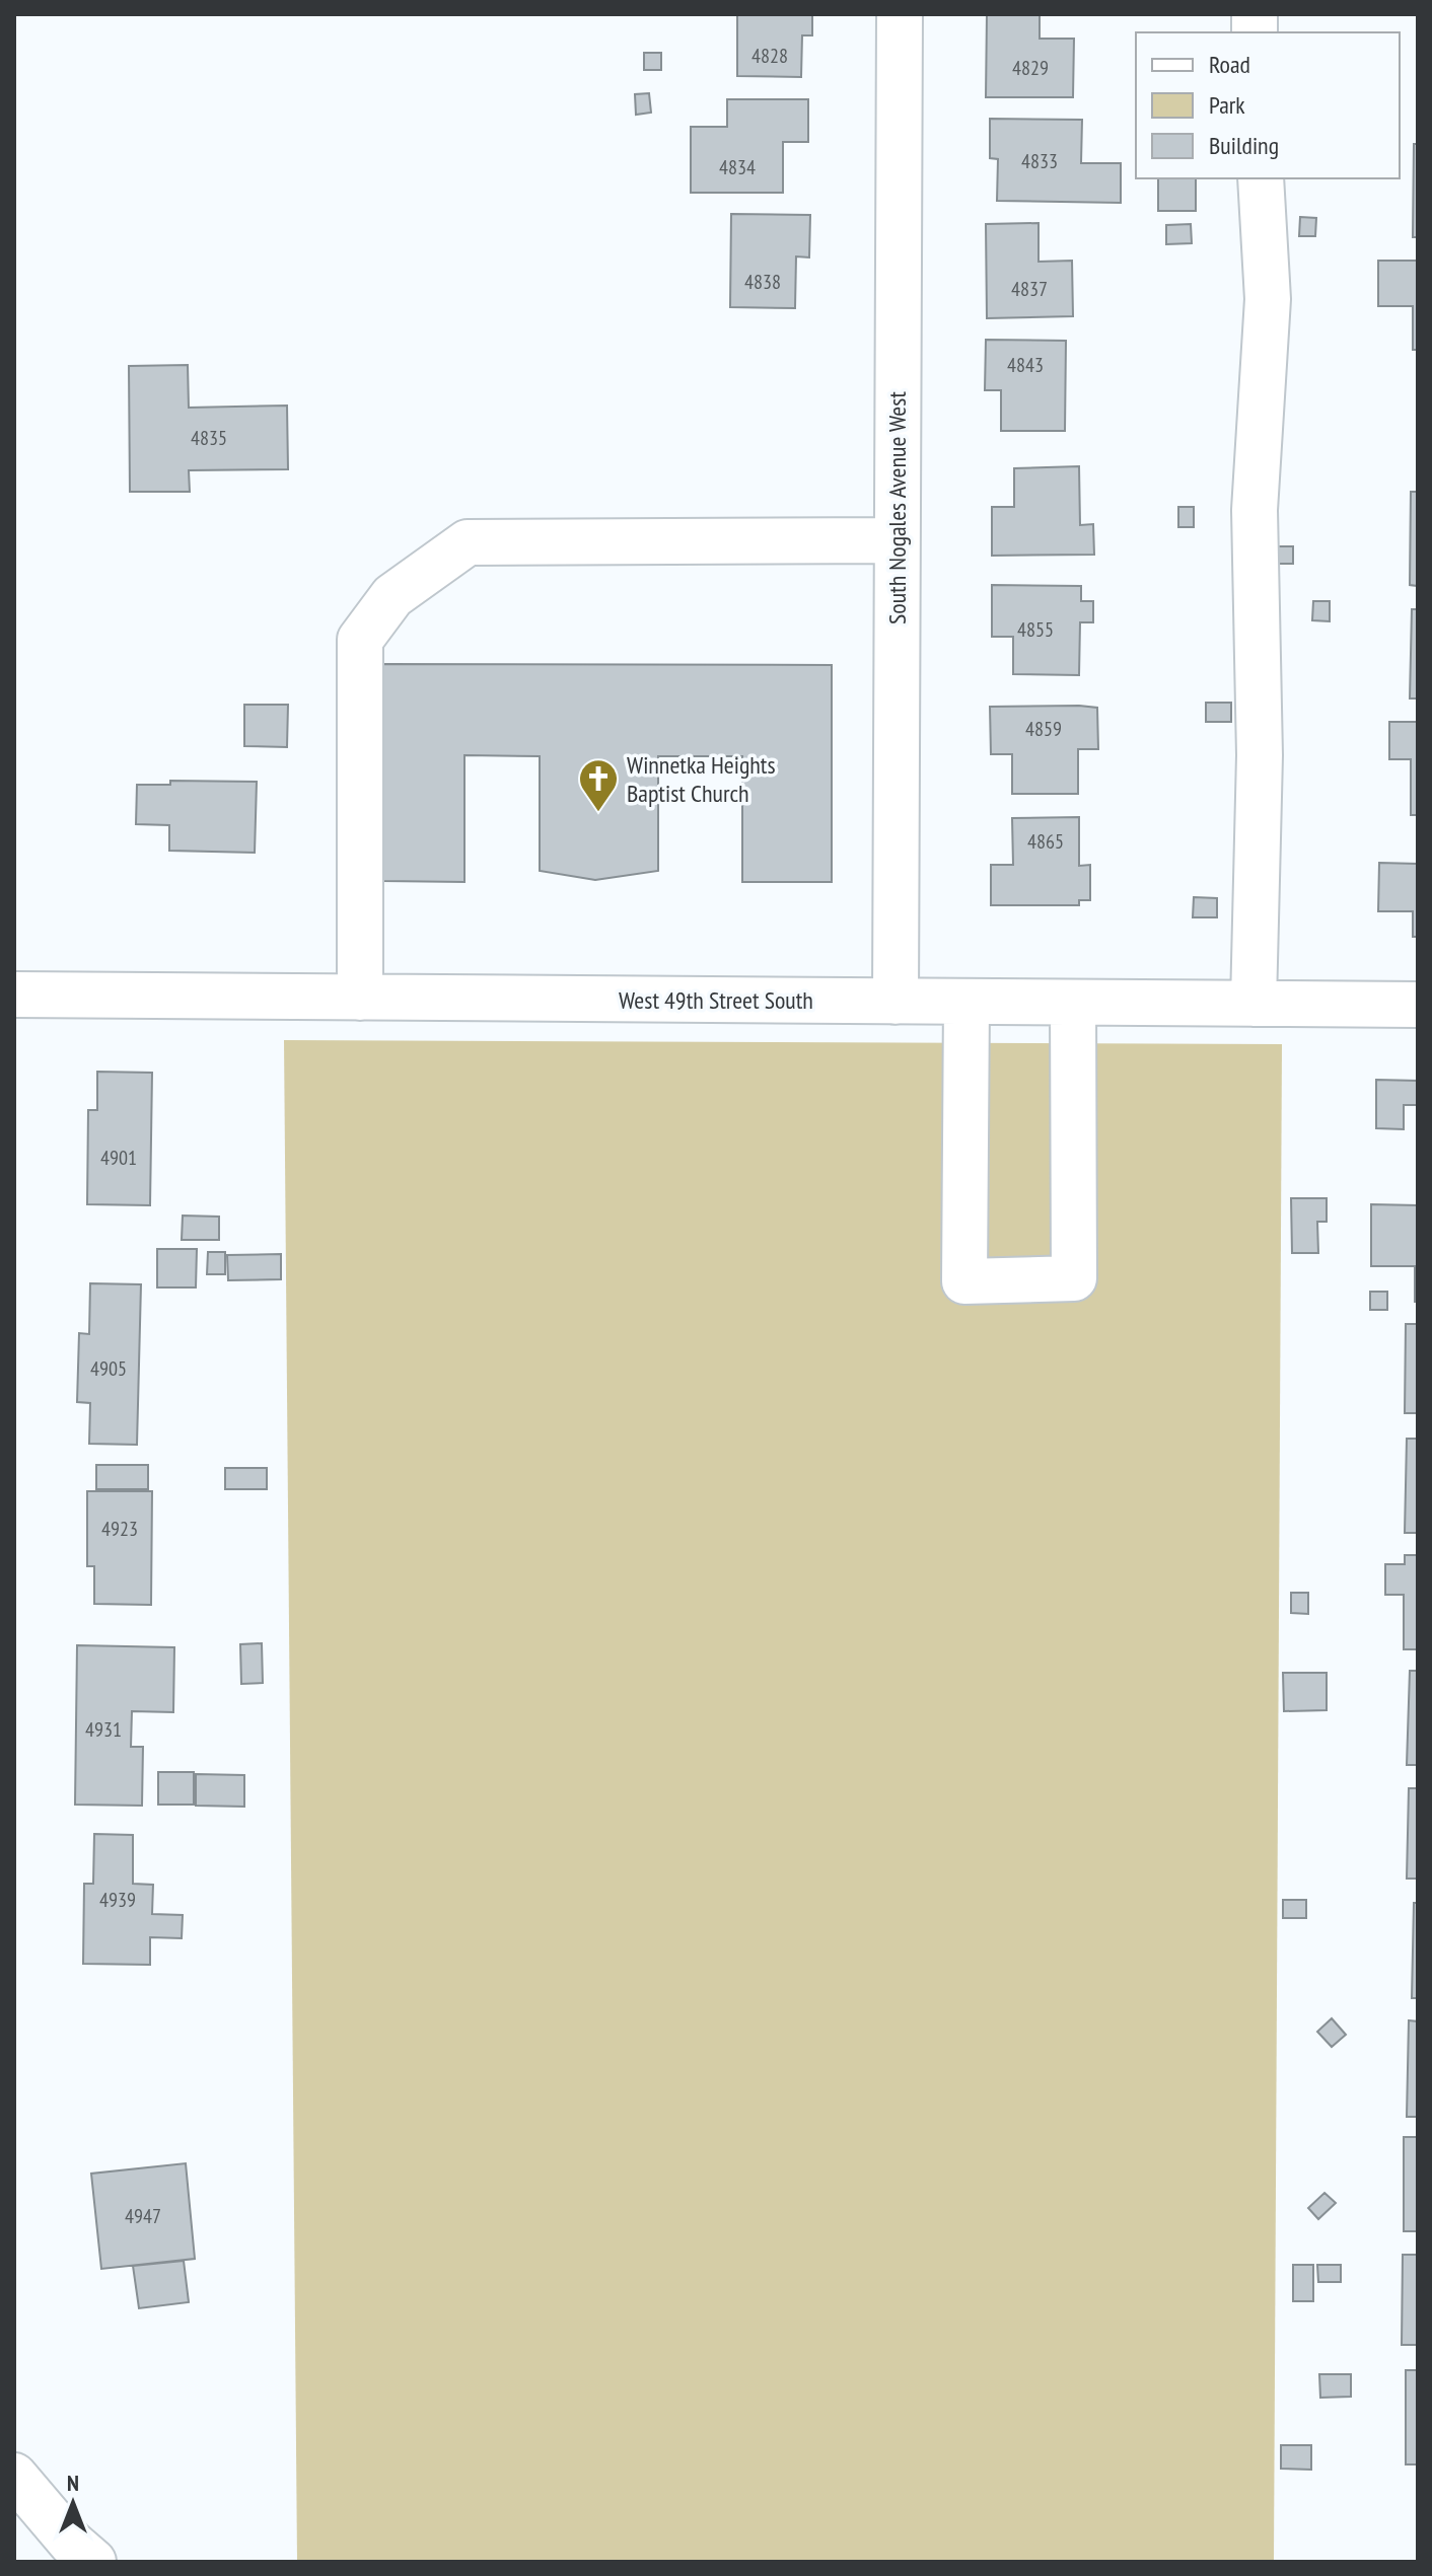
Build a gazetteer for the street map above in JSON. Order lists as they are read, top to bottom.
{
  "streets": {
    "street": ["South Nogales Avenue West", "West 49th Street South"]
  },
  "crossings": [
    ["South Nogales Avenue West", "West 49th Street South"]
  ],
  "places": {
    "church": ["Winnetka Heights Baptist Church"]
  },
  "house_numbers": [
    "4828",
    "4829",
    "4833",
    "4834",
    "4838",
    "4837",
    "4843",
    "4835",
    "4855",
    "4859",
    "4865",
    "4901",
    "4905",
    "4923",
    "4931",
    "4939",
    "4947"
  ],
  "legend": ["Road", "Park", "Building"],
  "north": "top"
}
